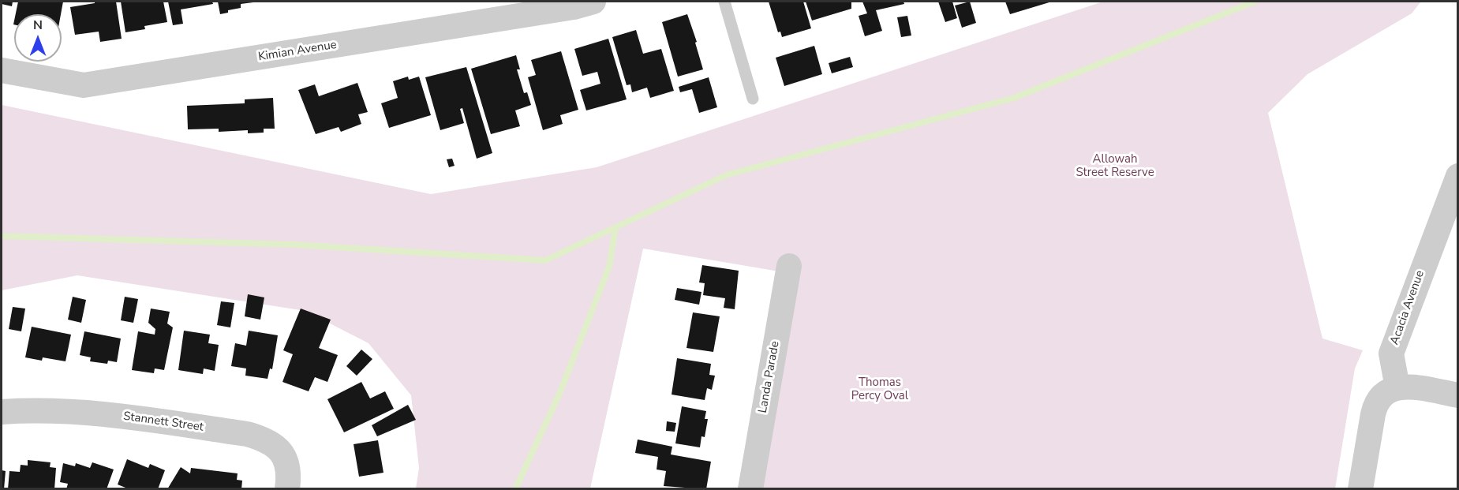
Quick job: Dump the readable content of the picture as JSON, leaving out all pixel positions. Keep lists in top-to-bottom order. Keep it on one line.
{"streets":{"street":["Kimian Avenue","Acacia Avenue","Landa Parade","Stannett Street"]},"parks":["Allowah Street Reserve","Thomas Percy Oval"],"north":"top"}
